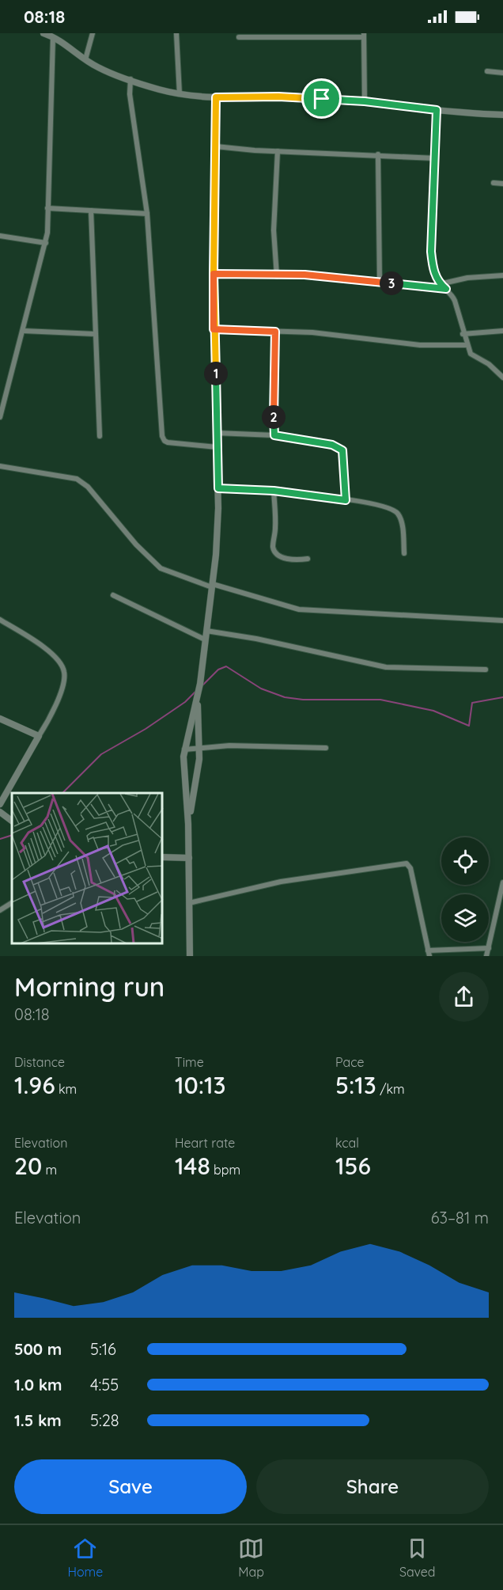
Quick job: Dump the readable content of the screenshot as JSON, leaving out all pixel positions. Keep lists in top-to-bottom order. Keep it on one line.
{"page":{"status":"08:18","pins":["3","1","2"],"heading":["Morning run","08:18"],"stats":[["Distance","1.96 km"],["Time","10:13"],["Pace","5:13 /km"],["Elevation","20 m"],["Heart rate","148 bpm"],["kcal","156"]],"chart":["Elevation","63–81 m"],"list":[{"name":"500 m","note":"5:16"},{"name":"1.0 km","note":"4:55"},{"name":"1.5 km","note":"5:28"}],"buttons":["Save","Share"],"tabs":["Home","Map","Saved"]}}
